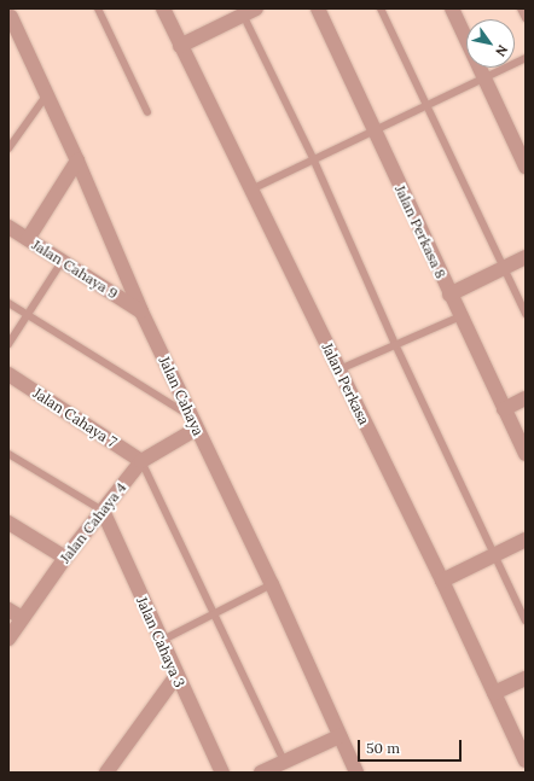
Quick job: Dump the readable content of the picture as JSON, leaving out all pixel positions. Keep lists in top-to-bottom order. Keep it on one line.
{"streets":{"street":["Jalan Perkasa 8","Jalan Cahaya 9","Jalan Perkasa","Jalan Cahaya","Jalan Cahaya 7","Jalan Cahaya 4","Jalan Cahaya 3"]},"crossings":[["Jalan Cahaya 9","Jalan Cahaya"],["Jalan Cahaya","Jalan Cahaya 4"],["Jalan Cahaya 7","Jalan Cahaya 4"],["Jalan Cahaya 4","Jalan Cahaya 3"]],"scale_bar":"50 m","north":"bottom right"}
